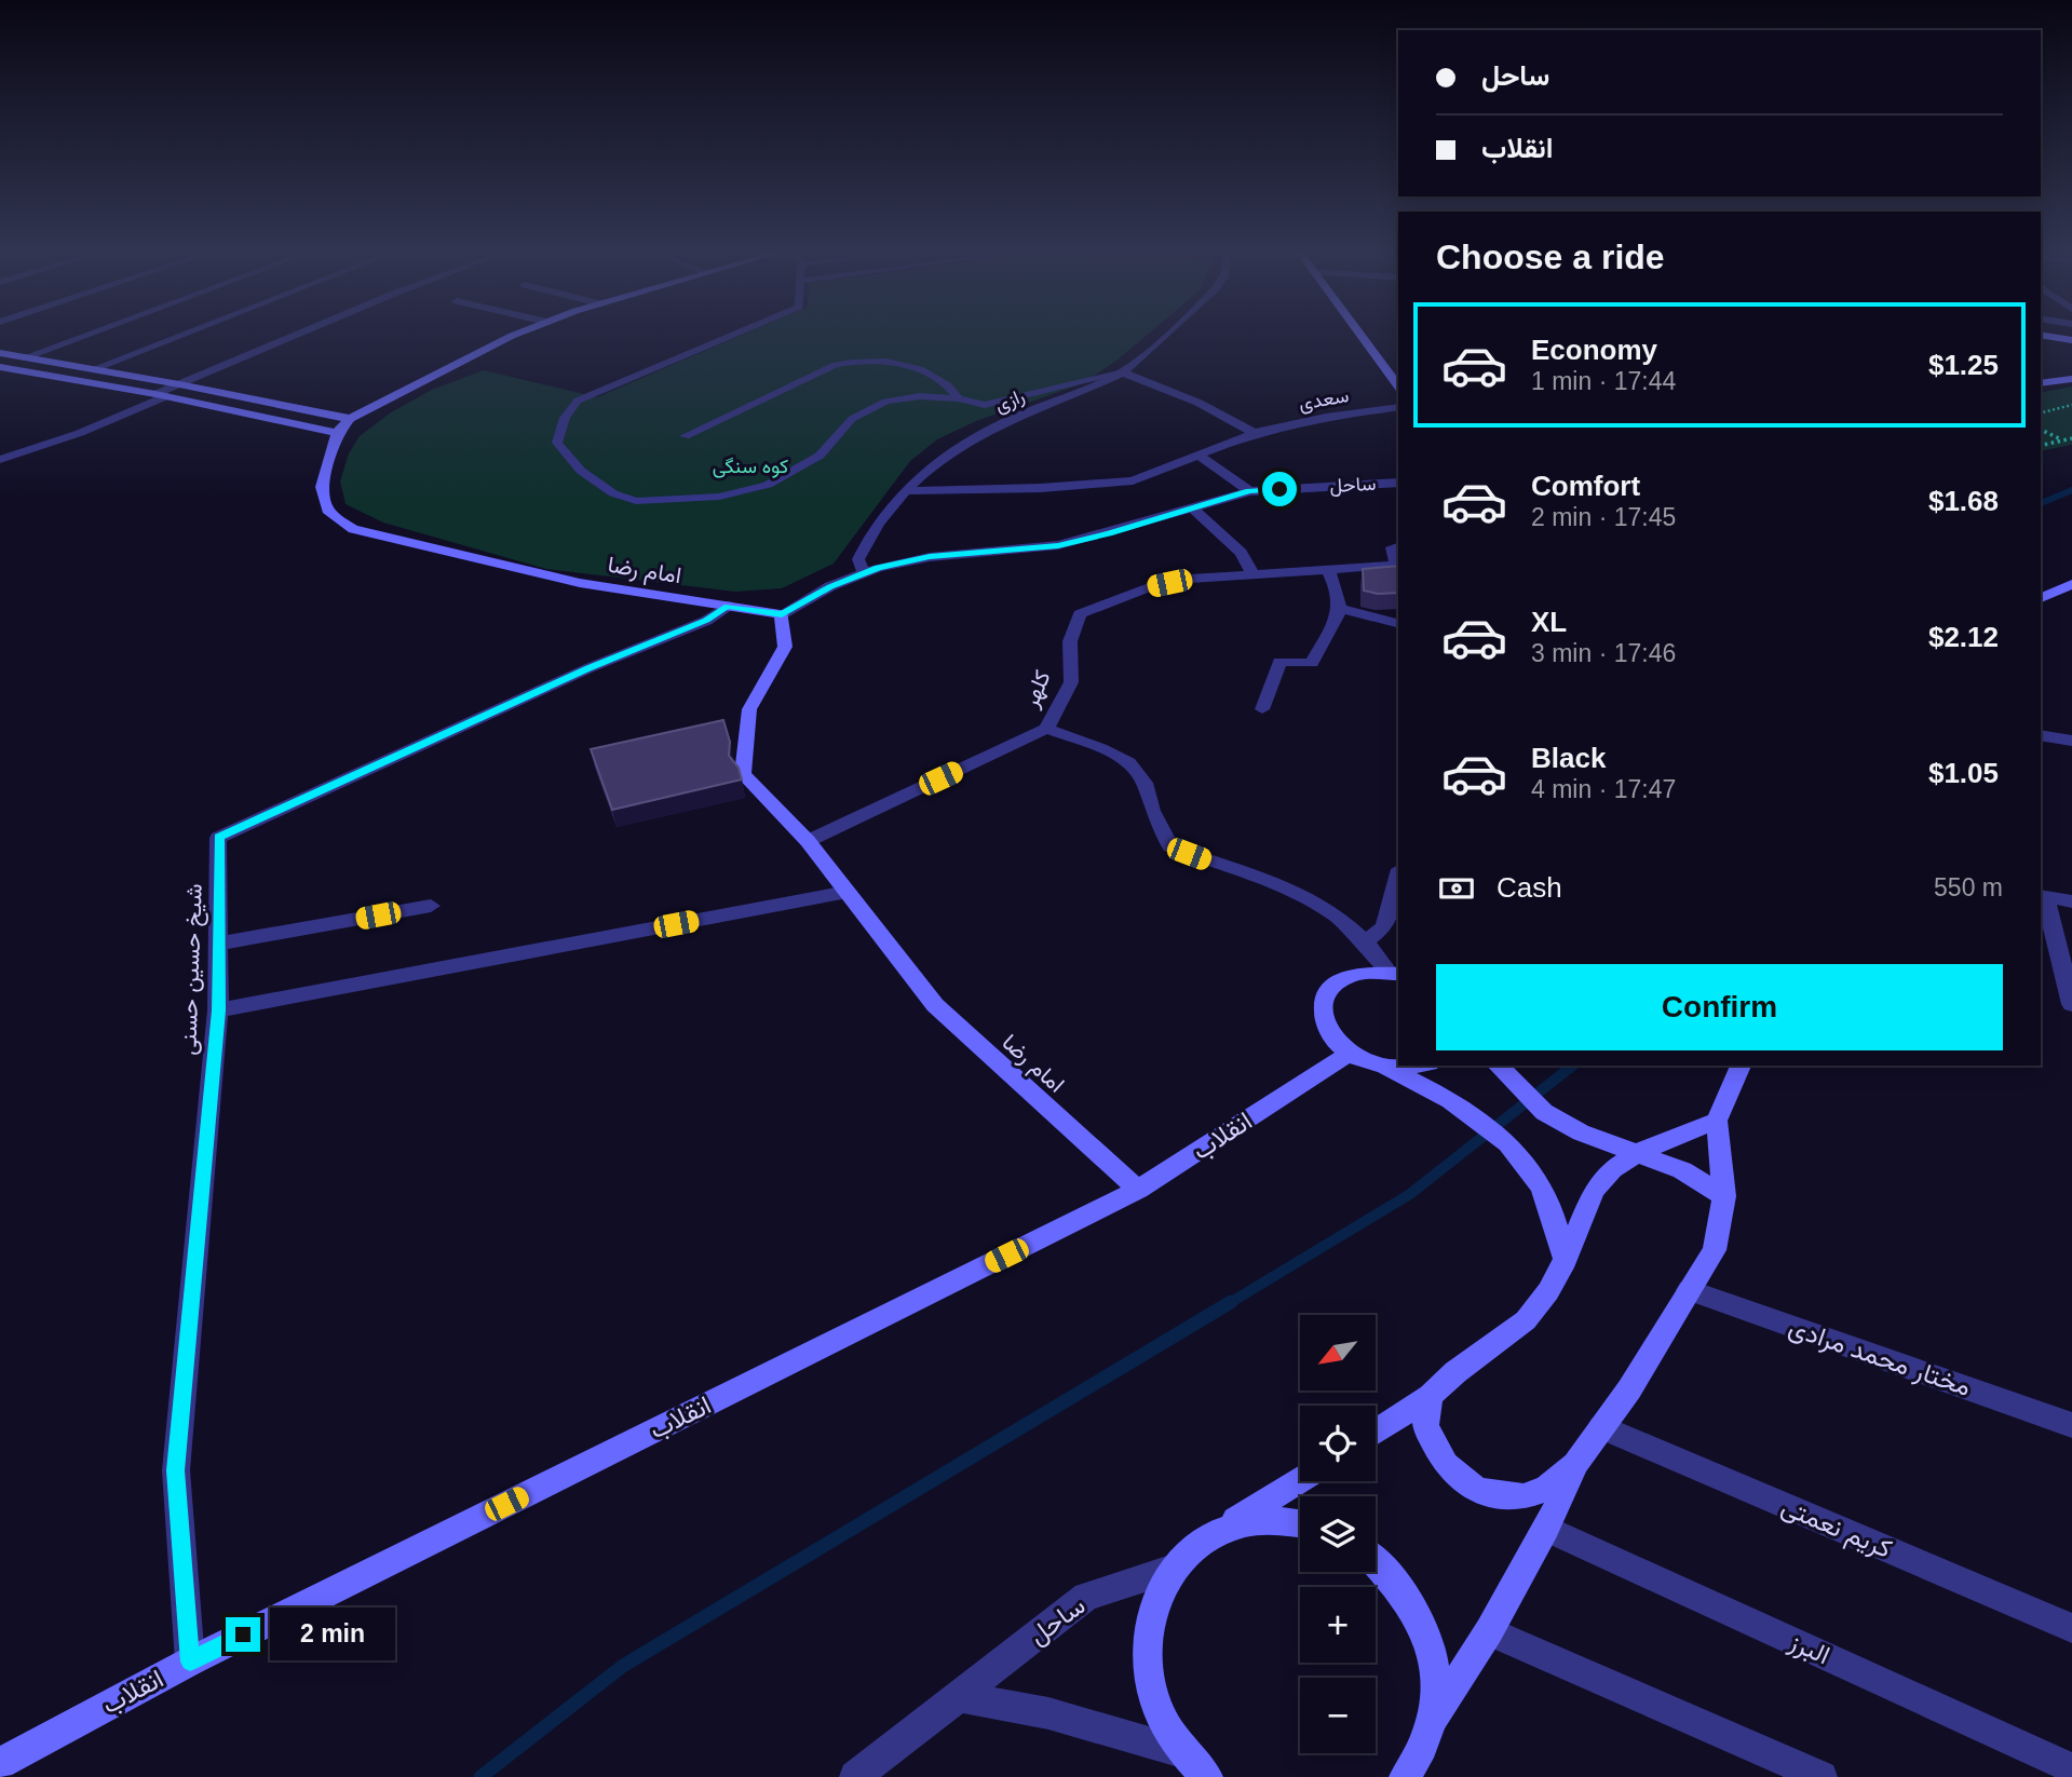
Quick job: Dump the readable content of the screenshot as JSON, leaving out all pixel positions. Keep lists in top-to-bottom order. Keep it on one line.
{"streets":{"street":["سعدی","رازی","ساحل","امام رضا","کلهر","شیخ حسین حسنی","انقلاب","مختار محمد مرادی","کریم نعمتی","البرز"]},"crossings":[["سعدی","رازی"],["رازی","ساحل"],["ساحل","امام رضا"],["امام رضا","شیخ حسین حسنی"],["امام رضا","انقلاب"],["شیخ حسین حسنی","انقلاب"]],"parks":["کوه سنگی"],"north":"bottom left","page":{"banner":["ساحل","انقلاب"],"heading":"Choose a ride","list":[{"name":"Economy","note":"1 min · 17:44","value":"$1.25"},{"name":"Comfort","note":"2 min · 17:45","value":"$1.68"},{"name":"XL","note":"3 min · 17:46","value":"$2.12"},{"name":"Black","note":"4 min · 17:47","value":"$1.05"}],"pay":["Cash","550 m"],"buttons":"Confirm","map_buttons":["+","−"],"bubble":"2 min"}}
